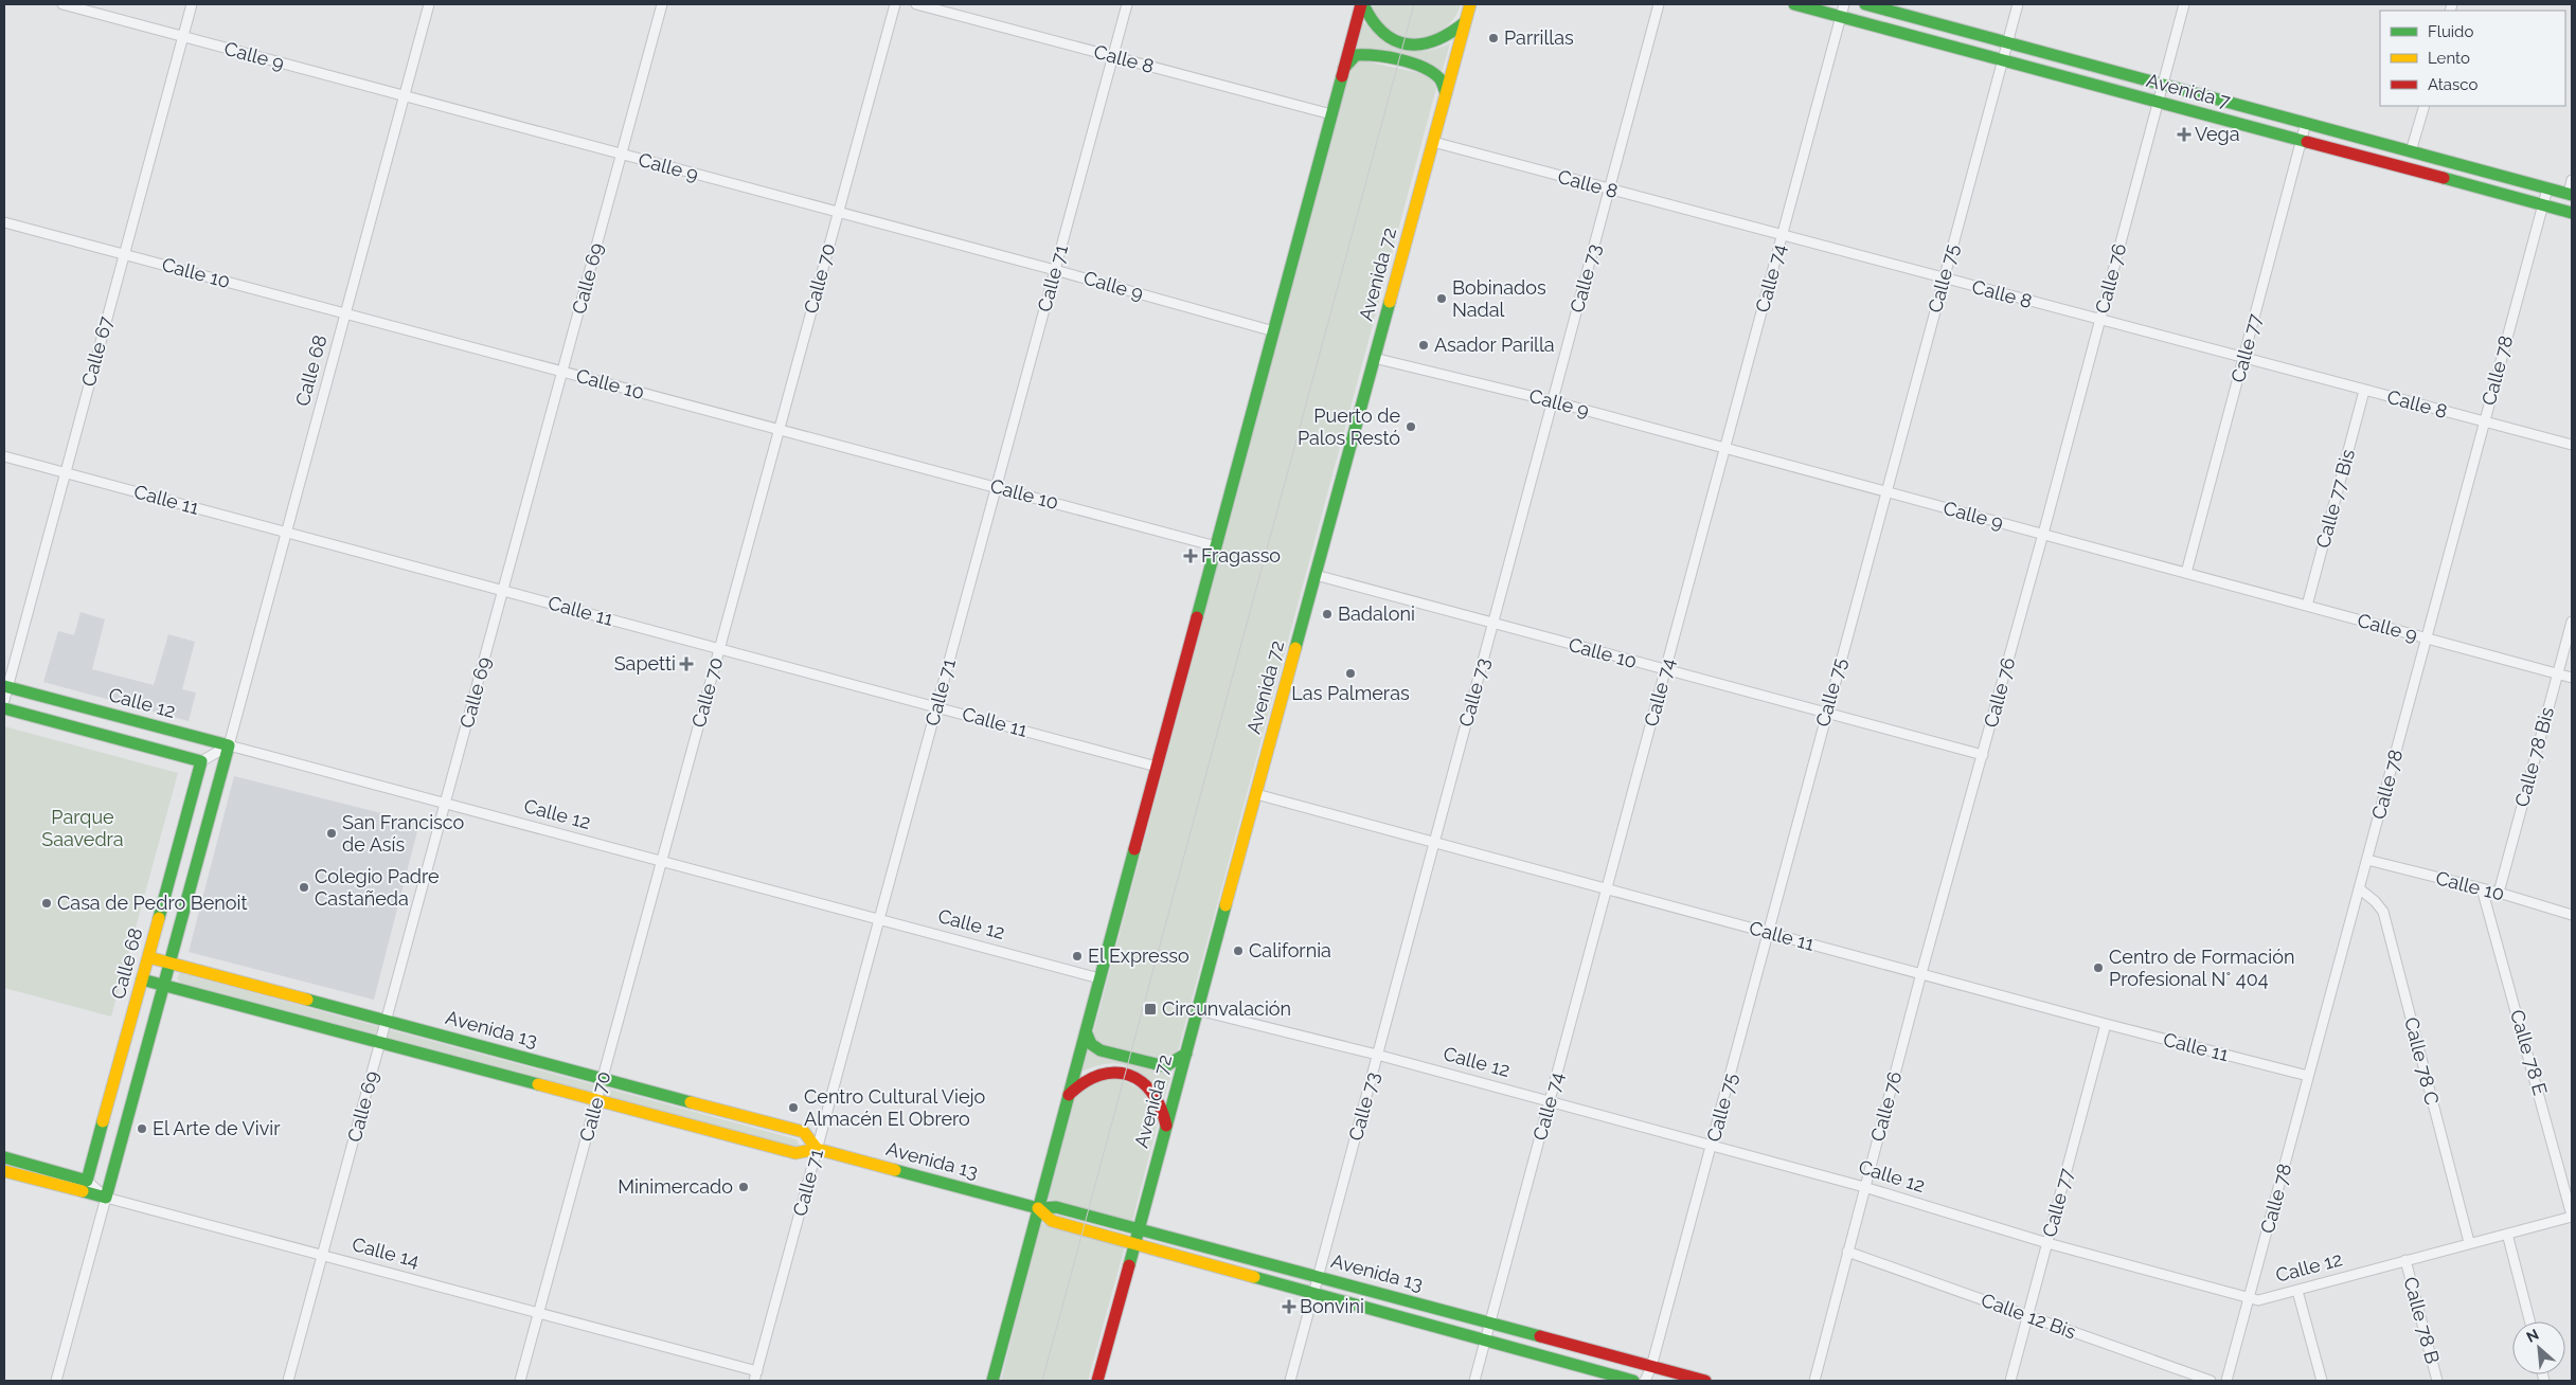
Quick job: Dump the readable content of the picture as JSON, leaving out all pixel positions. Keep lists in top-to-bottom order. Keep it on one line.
{"streets":{"main road":["Avenida 7","Avenida 72","Calle 68","Calle 12","Avenida 13","Calle 14"],"street":["Calle 9","Calle 8","Calle 10","Calle 69","Calle 70","Calle 71","Calle 73","Calle 74","Calle 75","Calle 76","Calle 77","Calle 67","Calle 78","Calle 77 Bis","Calle 11","Calle 78 Bis","Calle 78 E","Calle 78 C","Calle 12 Bis","Calle 78 B"]},"crossings":[["Calle 9","Avenida 72"],["Calle 9","Calle 69"],["Calle 9","Calle 70"],["Calle 9","Calle 71"],["Calle 9","Calle 73"],["Calle 9","Calle 74"],["Calle 9","Calle 75"],["Calle 9","Calle 76"],["Calle 9","Calle 77"],["Calle 9","Calle 67"],["Calle 9","Calle 68"],["Calle 9","Calle 78"],["Calle 9","Calle 77 Bis"],["Calle 9","Calle 78 Bis"],["Calle 8","Avenida 72"],["Calle 8","Calle 71"],["Calle 8","Calle 73"],["Calle 8","Calle 74"],["Calle 8","Calle 75"],["Calle 8","Calle 76"],["Calle 8","Calle 77"],["Calle 8","Calle 78"],["Calle 8","Calle 77 Bis"],["Avenida 7","Calle 74"],["Avenida 7","Calle 75"],["Avenida 7","Calle 76"],["Avenida 7","Calle 77"],["Avenida 7","Calle 78"],["Calle 10","Avenida 72"],["Calle 10","Calle 69"],["Calle 10","Calle 70"],["Calle 10","Calle 71"],["Calle 10","Calle 73"],["Calle 10","Calle 74"],["Calle 10","Calle 75"],["Calle 10","Calle 76"],["Calle 10","Calle 67"],["Calle 10","Calle 68"],["Calle 10","Calle 78"],["Calle 10","Calle 78 Bis"],["Calle 10","Calle 78 E"],["Avenida 72","Calle 11"],["Avenida 72","Calle 12"],["Avenida 72","Avenida 13"],["Calle 69","Calle 11"],["Calle 69","Calle 12"],["Calle 69","Avenida 13"],["Calle 69","Calle 14"],["Calle 70","Calle 11"],["Calle 70","Calle 12"],["Calle 70","Avenida 13"],["Calle 70","Calle 14"],["Calle 71","Calle 11"],["Calle 71","Calle 12"],["Calle 71","Avenida 13"],["Calle 71","Calle 14"],["Calle 73","Calle 11"],["Calle 73","Calle 12"],["Calle 73","Avenida 13"],["Calle 74","Calle 11"],["Calle 74","Calle 12"],["Calle 74","Avenida 13"],["Calle 75","Calle 11"],["Calle 75","Calle 12"],["Calle 75","Avenida 13"],["Calle 76","Calle 11"],["Calle 76","Calle 12"],["Calle 76","Calle 12 Bis"],["Calle 77","Calle 11"],["Calle 77","Calle 12"],["Calle 77","Calle 12 Bis"],["Calle 67","Calle 11"],["Calle 67","Calle 12"],["Calle 68","Calle 11"],["Calle 68","Calle 12"],["Calle 68","Avenida 13"],["Calle 68","Calle 14"],["Calle 78","Calle 11"],["Calle 78","Calle 12"],["Calle 78","Calle 78 C"],["Calle 12","Calle 78 E"],["Calle 12","Calle 78 C"],["Calle 12","Calle 78 B"]],"parks":["Parque Saavedra"],"places":{"other":["Parrillas","Bobinados Nadal","Asador Parilla","Puerto de Palos Restó","Badaloni","Las Palmeras","San Francisco de Asís","Colegio Padre Castañeda","Casa de Pedro Benoit","California","El Expresso","Centro de Formación Profesional N° 404","Centro Cultural Viejo Almacén El Obrero","El Arte de Vivir","Minimercado"],"health":["Vega","Fragasso","Sapetti","Bonvini"],"transit":["Circunvalación"]},"legend":["Fluido","Lento","Atasco"],"north":"top left"}
